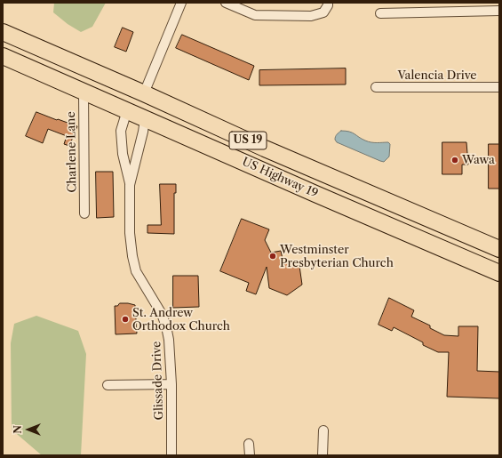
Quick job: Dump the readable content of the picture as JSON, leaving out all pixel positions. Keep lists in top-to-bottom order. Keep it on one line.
{"streets":{"highway":["US 19","US Highway 19"],"street":["Valencia Drive","Charlene Lane","Glissade Drive"]},"crossings":[["Charlene Lane","US Highway 19"],["US Highway 19","Glissade Drive"]],"places":["Wawa","Westminster Presbyterian Church","St. Andrew Orthodox Church"],"north":"left"}
